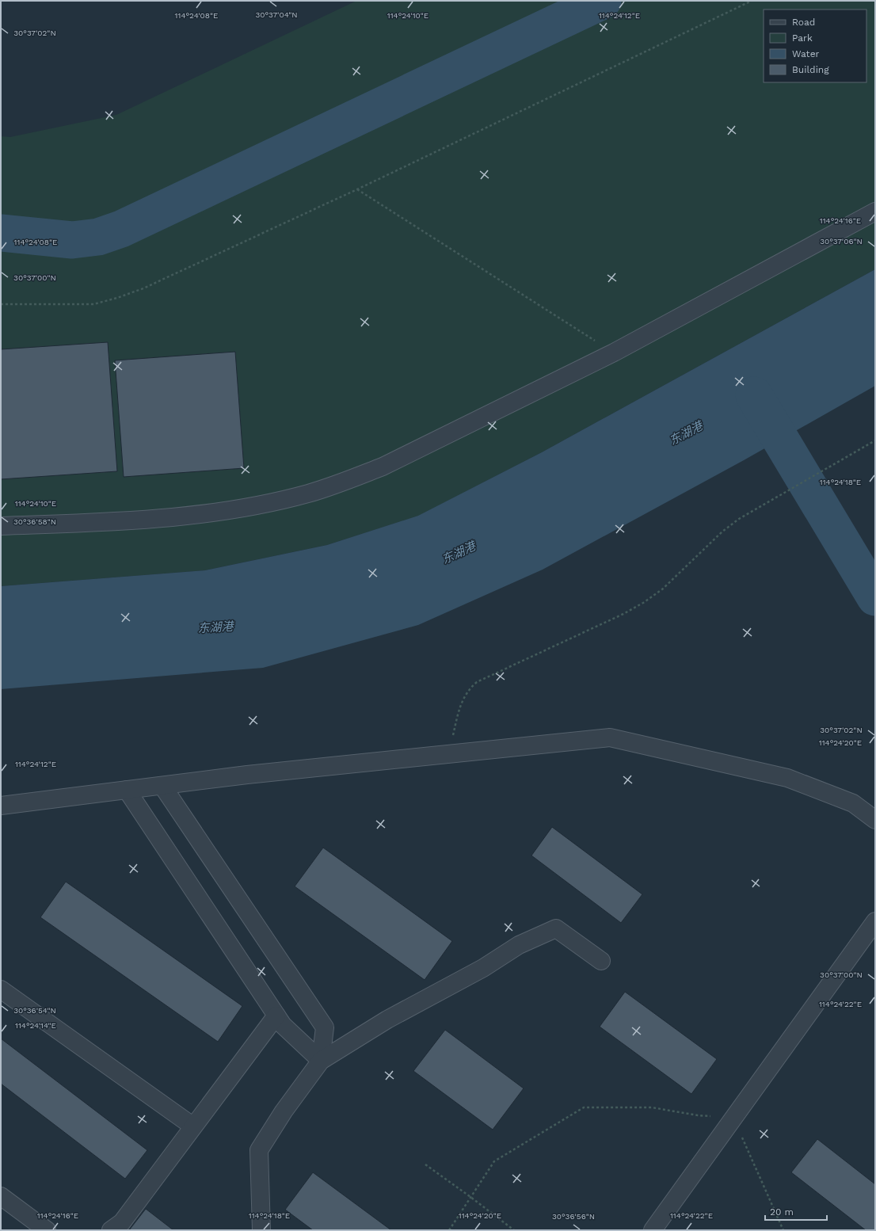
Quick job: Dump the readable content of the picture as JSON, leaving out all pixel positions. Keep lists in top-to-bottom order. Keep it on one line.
{"water":["东湖港"],"legend":["Road","Park","Water","Building"],"scale_bar":"20 m","coordinates":["30°37'04\"N","114°24'10\"E","114°24'12\"E","114°24'08\"E","30°37'02\"N","114°24'16\"E","30°37'06\"N","30°37'00\"N","114°24'18\"E","30°36'58\"N","114°24'20\"E","114°24'22\"E","30°36'54\"N","114°24'14\"E","30°36'56\"N"]}
